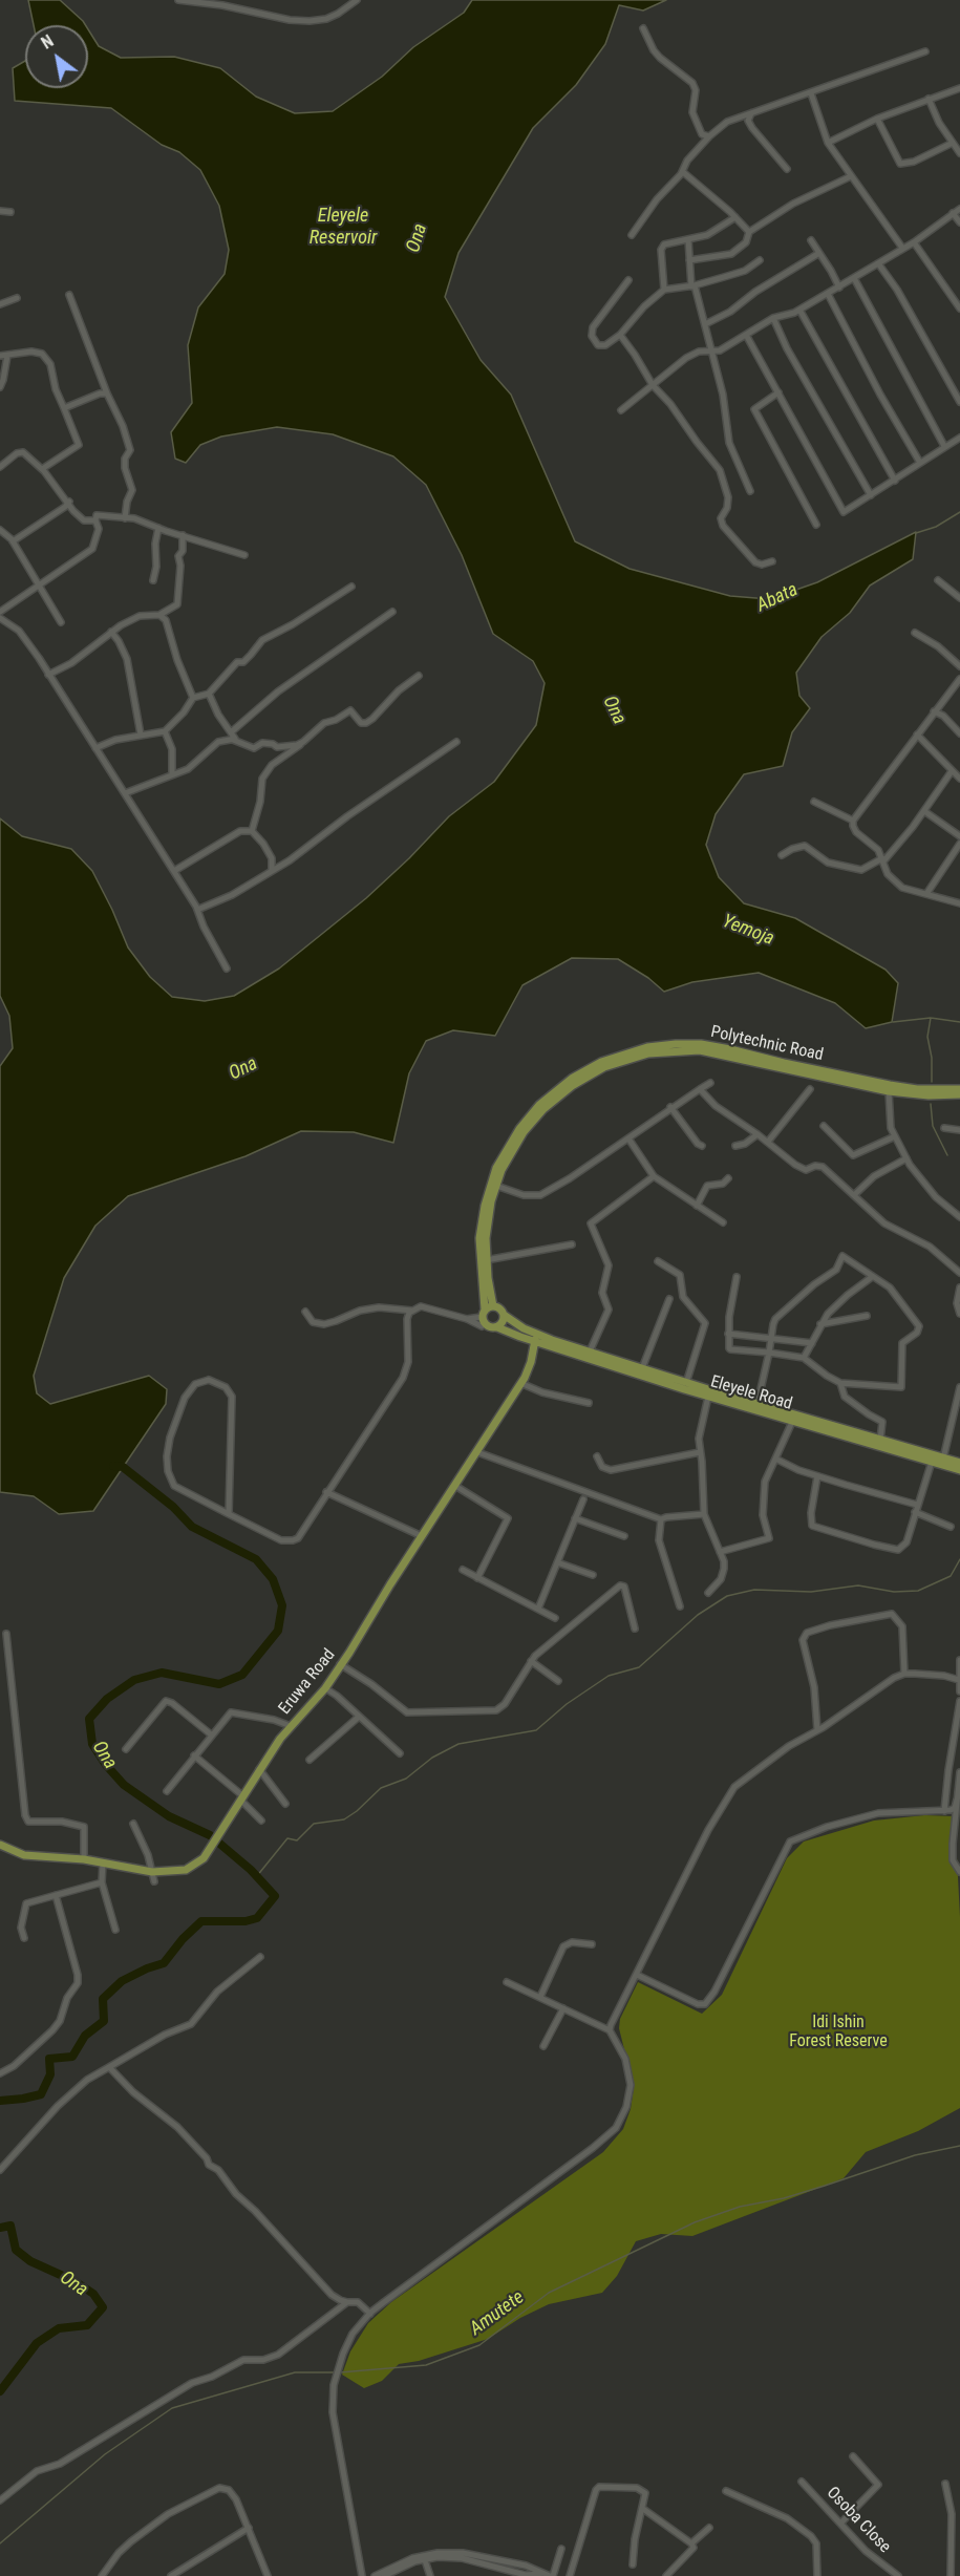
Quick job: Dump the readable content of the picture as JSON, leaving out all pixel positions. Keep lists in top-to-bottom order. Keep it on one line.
{"streets":{"main road":["Polytechnic Road","Eleyele Road","Eruwa Road"],"street":["Osoba Close"]},"crossings":[["Eleyele Road","Eruwa Road"]],"water":["Eleyele Reservoir","Ona","Abata","Yemoja","Amutete"],"parks":["Idi Ishin Forest Reserve"],"north":"top left"}
